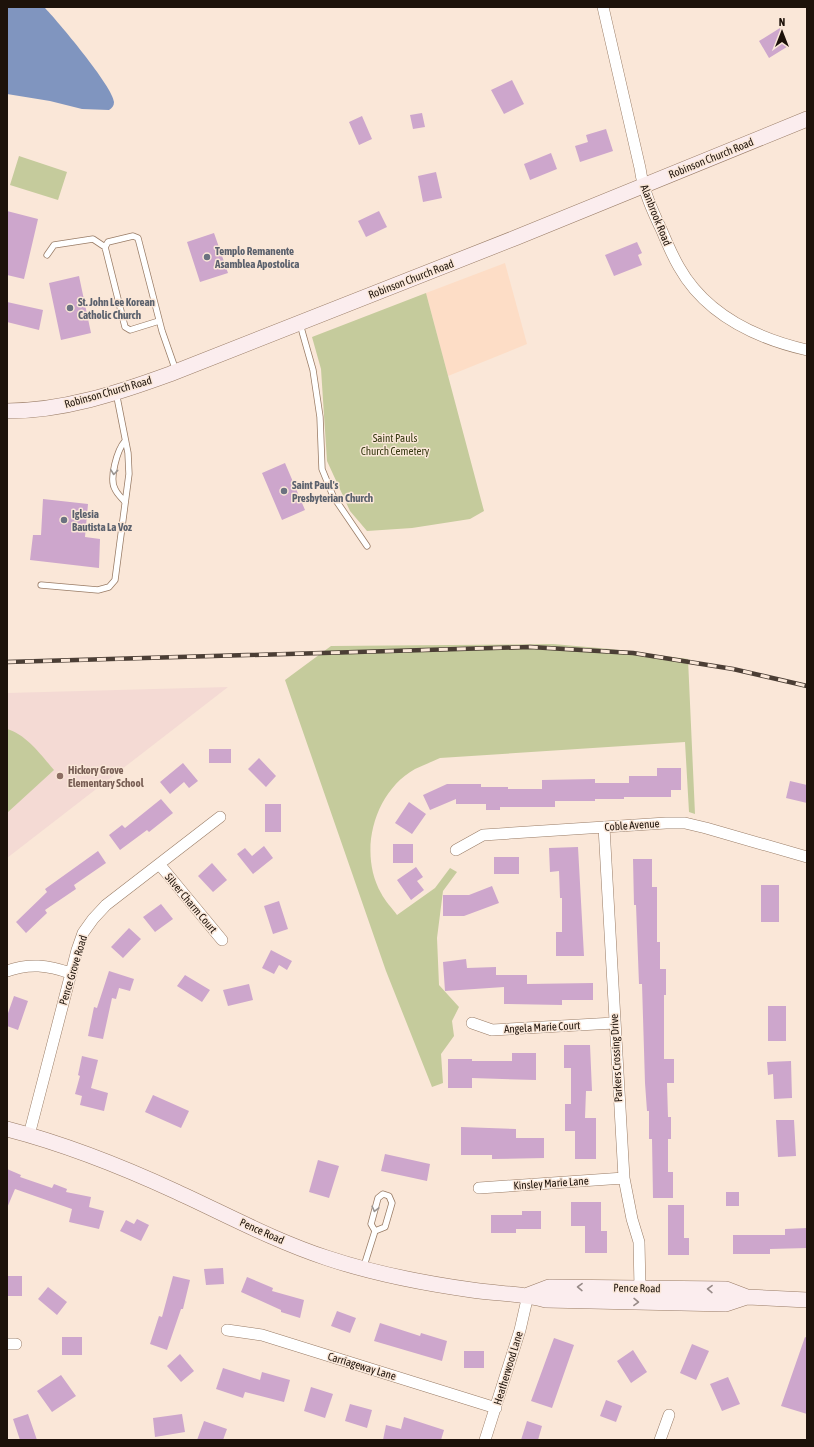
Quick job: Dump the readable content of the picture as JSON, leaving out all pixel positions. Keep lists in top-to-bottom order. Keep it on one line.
{"streets":{"street":["Robinson Church Road","Alanbrook Road","Coble Avenue","Silver Charm Court","Pence Grove Road","Angela Marie Court","Parkers Crossing Drive","Kinsley Marie Lane","Pence Road","Carriageway Lane","Heatherwood Lane"]},"crossings":[["Robinson Church Road","Alanbrook Road"],["Coble Avenue","Parkers Crossing Drive"],["Silver Charm Court","Pence Grove Road"],["Pence Grove Road","Pence Road"],["Angela Marie Court","Parkers Crossing Drive"],["Parkers Crossing Drive","Kinsley Marie Lane"],["Parkers Crossing Drive","Pence Road"],["Pence Road","Heatherwood Lane"],["Carriageway Lane","Heatherwood Lane"]],"parks":["Saint Pauls Church Cemetery"],"places":["Templo Remanente Asamblea Apostolica","St. John Lee Korean Catholic Church","Saint Paul's Presbyterian Church","Iglesia Bautista La Voz","Hickory Grove Elementary School"],"north":"top"}
